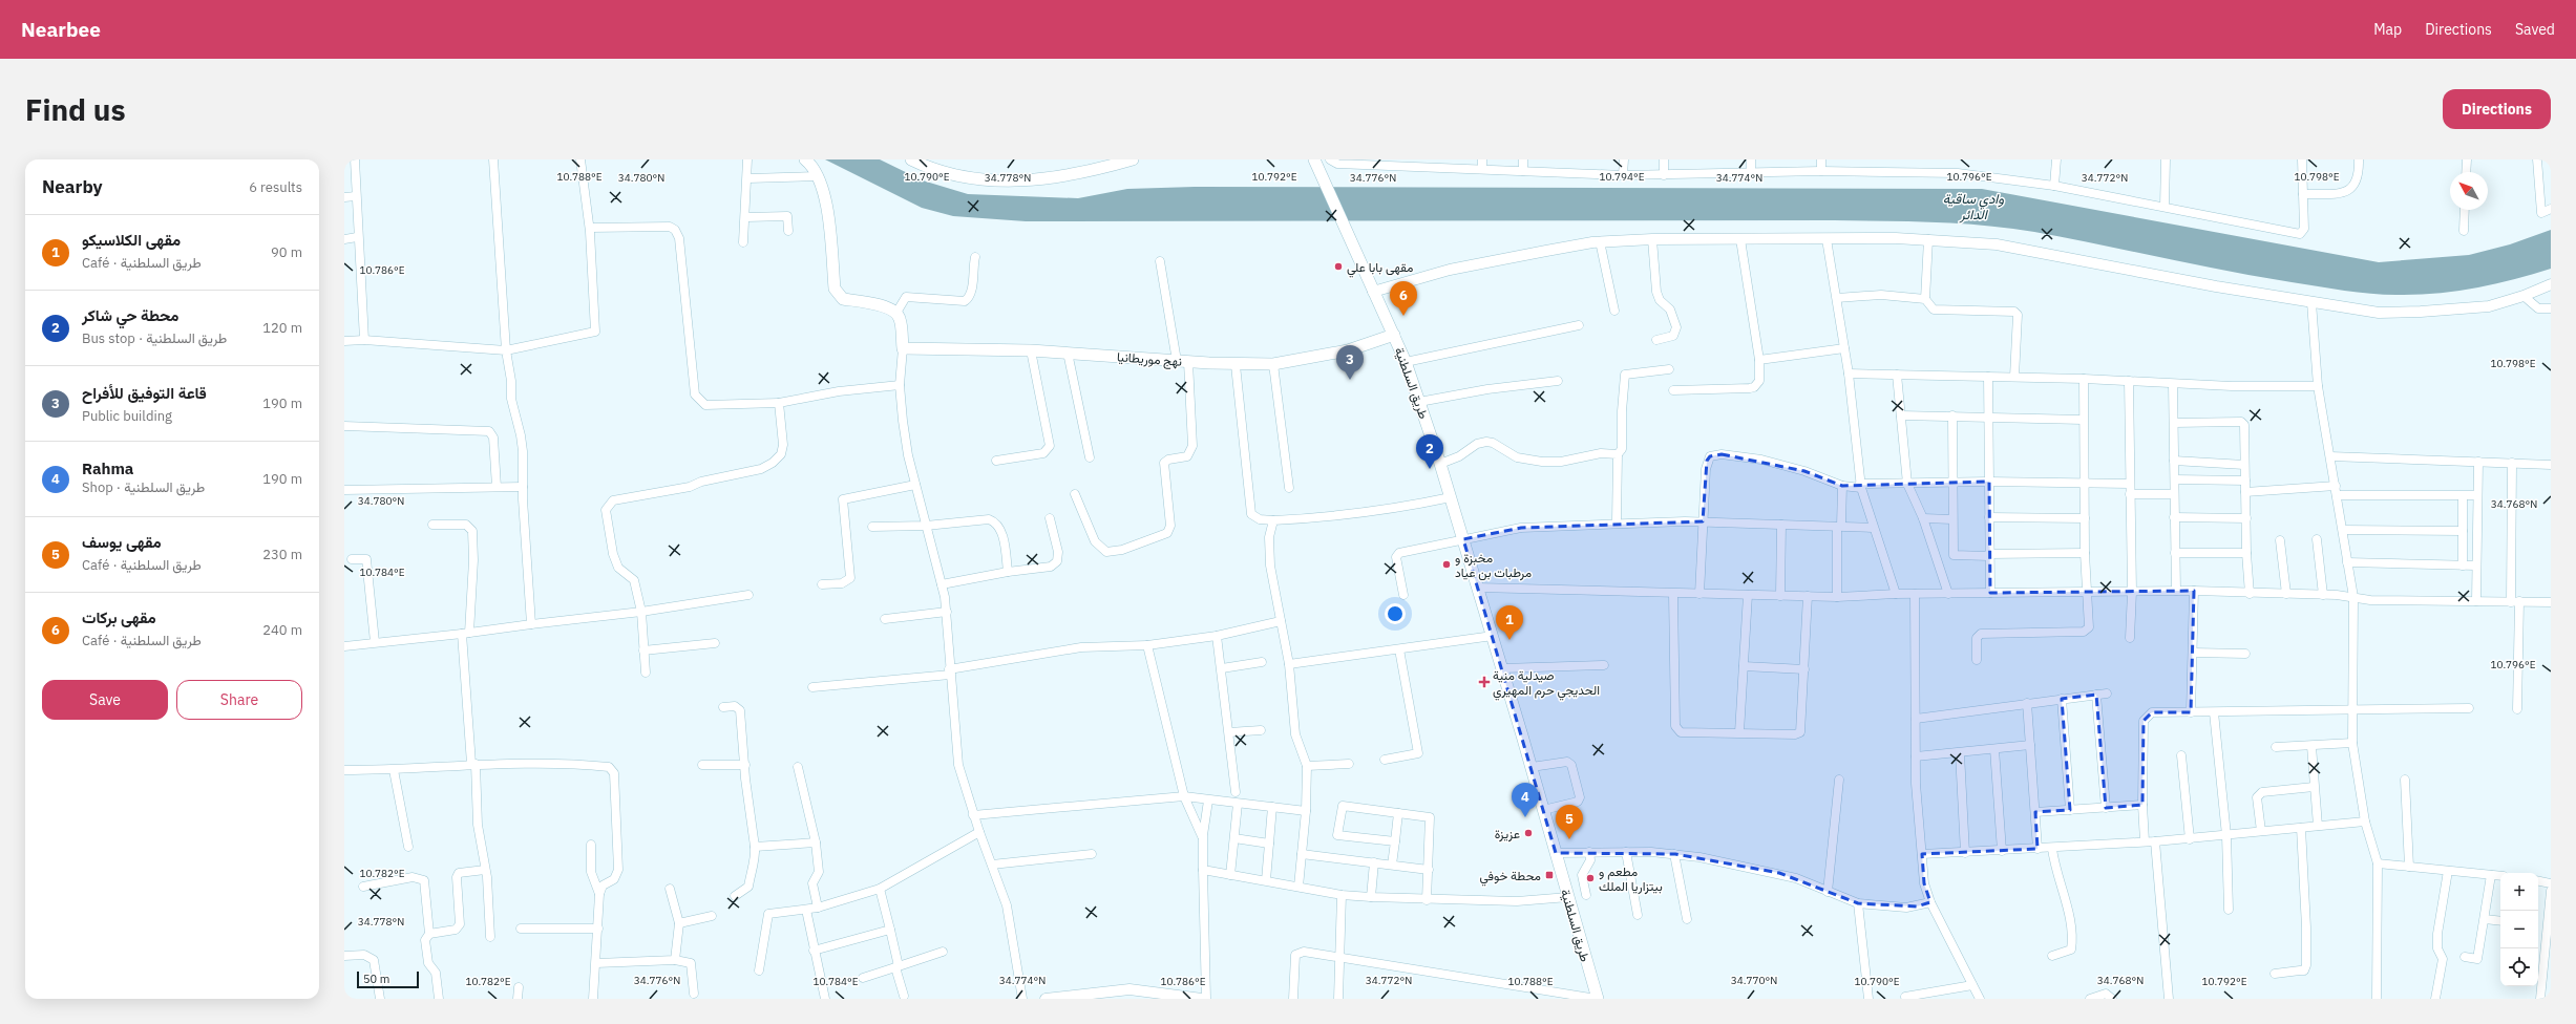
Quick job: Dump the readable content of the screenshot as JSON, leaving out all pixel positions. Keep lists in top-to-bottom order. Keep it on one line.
{"streets":{"main road":["نهج موريطانيا","طريق السلطنية"]},"crossings":[["نهج موريطانيا","طريق السلطنية"]],"water":["وادي ساقية الدائر"],"places":{"other":["مقهى بابا علي","مخبزة و مرطبات بن عياد","عزيزة","مطعم و بيتزاريا الملك"],"health":["صيدلية منية الحديجي حرم المهيري"],"transit":["محطة خوفي"]},"scale_bar":"50 m","north":"top left","page":{"header":"Nearbee","nav":["Map","Directions","Saved"],"buttons":["Directions",["Save","Share"]],"title":"Find us","heading":["Nearby","6 results"],"list":[{"mark":"1","name":"مقهى الكلاسيكو","note":"Café · طريق السلطنية","value":"90 m"},{"mark":"2","name":"محطة حي شاكر","note":"Bus stop · طريق السلطنية","value":"120 m"},{"mark":"3","name":"قاعة التوفيق للأفراح","note":"Public building","value":"190 m"},{"mark":"4","name":"Rahma","note":"Shop · طريق السلطنية","value":"190 m"},{"mark":"5","name":"مقهى يوسف","note":"Café · طريق السلطنية","value":"230 m"},{"mark":"6","name":"مقهى بركات","note":"Café · طريق السلطنية","value":"240 m"}],"pins":["6","3","2","1","4","5"],"map_buttons":["+","−"],"scale":"50 m"},"coordinates":["10.792°E","10.798°E","10.788°E","10.790°E","10.794°E","10.796°E","34.780°N","34.778°N","34.776°N","34.774°N","34.772°N","10.786°E","34.768°N","10.784°E","10.782°E","34.770°N"]}
